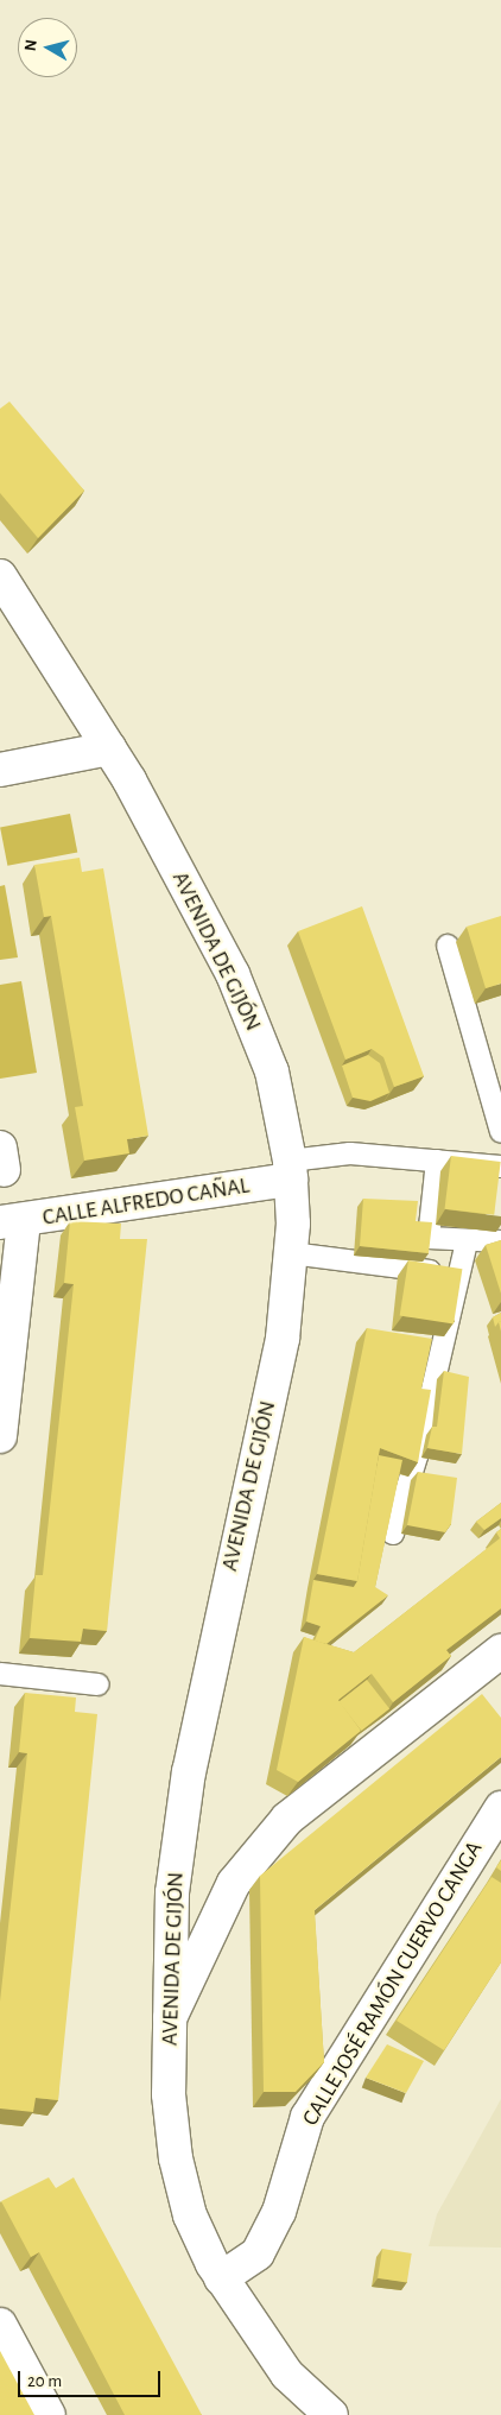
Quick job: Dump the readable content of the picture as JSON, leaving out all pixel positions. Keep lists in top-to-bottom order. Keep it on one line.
{"streets":{"street":["AVENIDA DE GIJÓN","CALLE ALFREDO CAÑAL","CALLE JOSÉ RAMÓN CUERVO CANGA"]},"crossings":[["AVENIDA DE GIJÓN","CALLE ALFREDO CAÑAL"],["AVENIDA DE GIJÓN","CALLE JOSÉ RAMÓN CUERVO CANGA"]],"scale_bar":"20 m","north":"left"}
